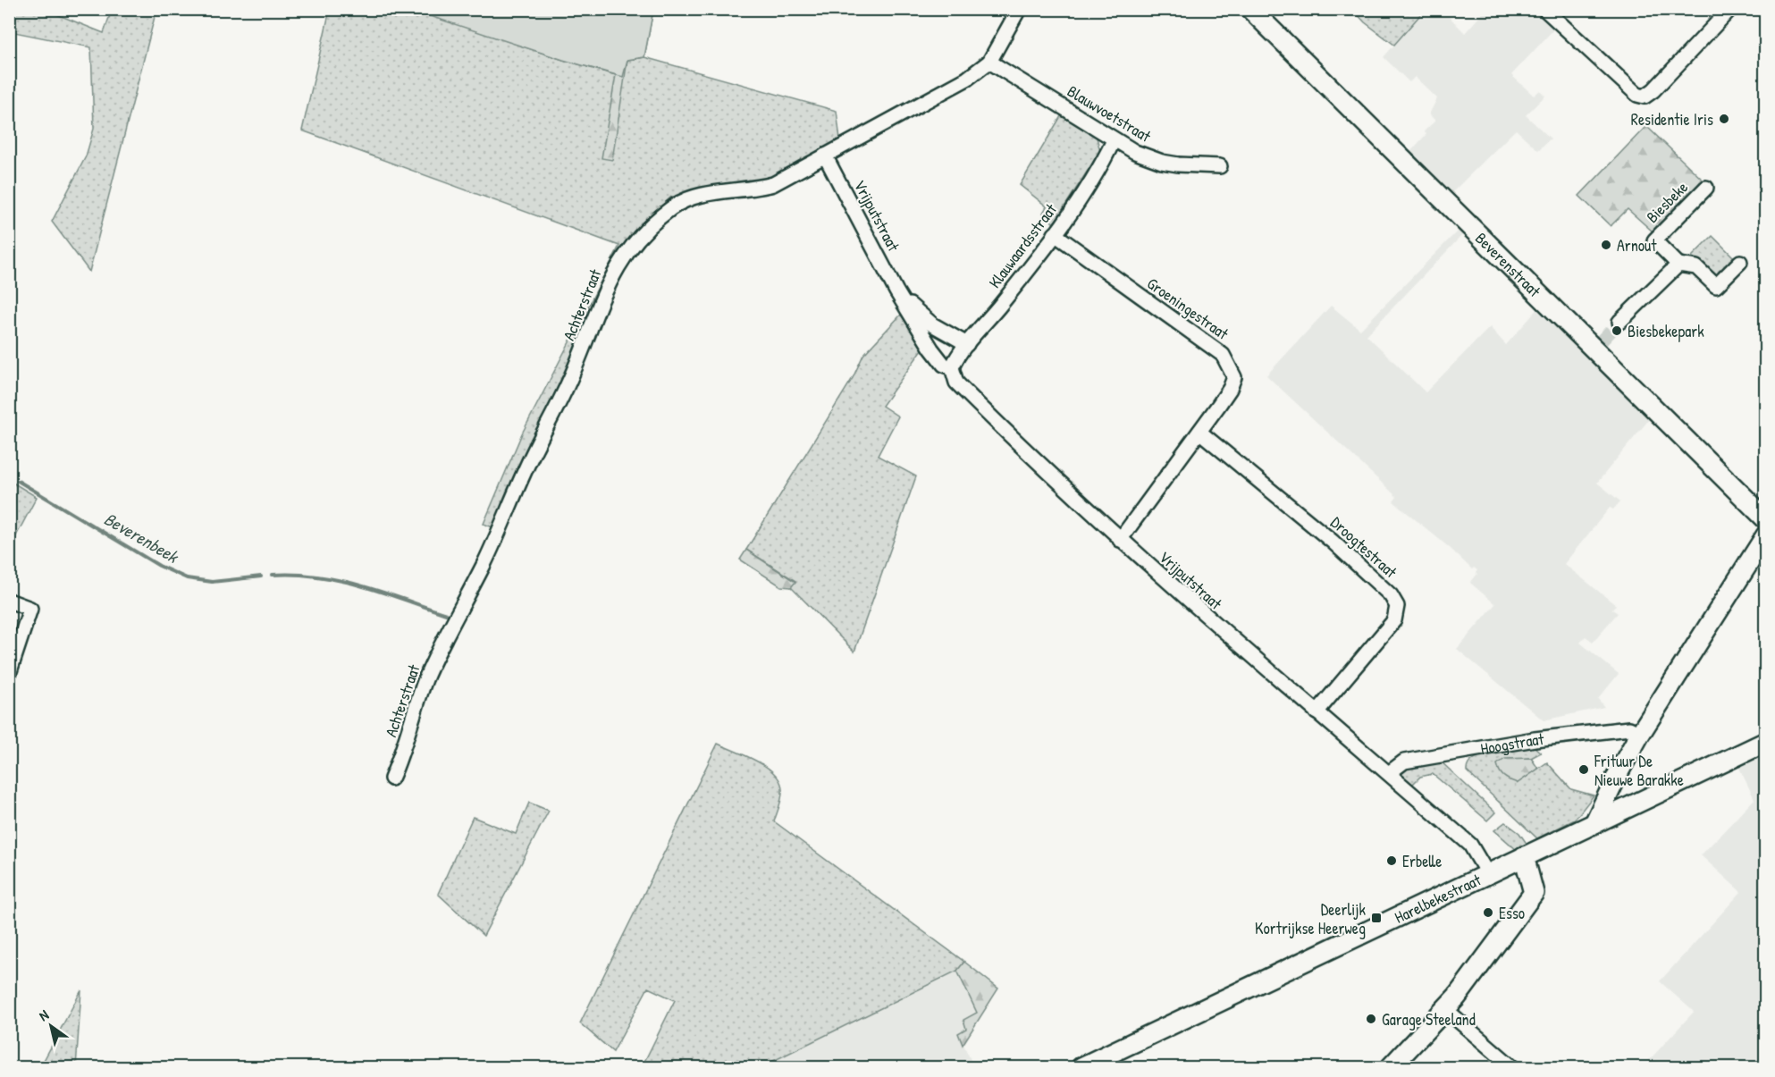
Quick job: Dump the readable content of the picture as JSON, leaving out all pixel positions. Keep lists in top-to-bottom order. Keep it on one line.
{"streets":{"street":["Blauwvoetstraat","Biesbeke","Vrijputstraat","Klauwaardsstraat","Beverenstraat","Achterstraat","Groeningestraat","Droogtestraat","Hoogstraat","Harelbekestraat"]},"crossings":[["Blauwvoetstraat","Klauwaardsstraat"],["Blauwvoetstraat","Achterstraat"],["Vrijputstraat","Klauwaardsstraat"],["Vrijputstraat","Achterstraat"],["Vrijputstraat","Groeningestraat"],["Vrijputstraat","Droogtestraat"],["Vrijputstraat","Hoogstraat"],["Vrijputstraat","Harelbekestraat"],["Klauwaardsstraat","Groeningestraat"],["Groeningestraat","Droogtestraat"]],"water":["Beverenbeek"],"places":{"other":["Residentie Iris","Arnout","Biesbekepark","Frituur De Nieuwe Barakke","Erbelle","Esso","Garage Steeland"],"transit":["Deerlijk Kortrijkse Heerweg"]},"north":"top left"}
